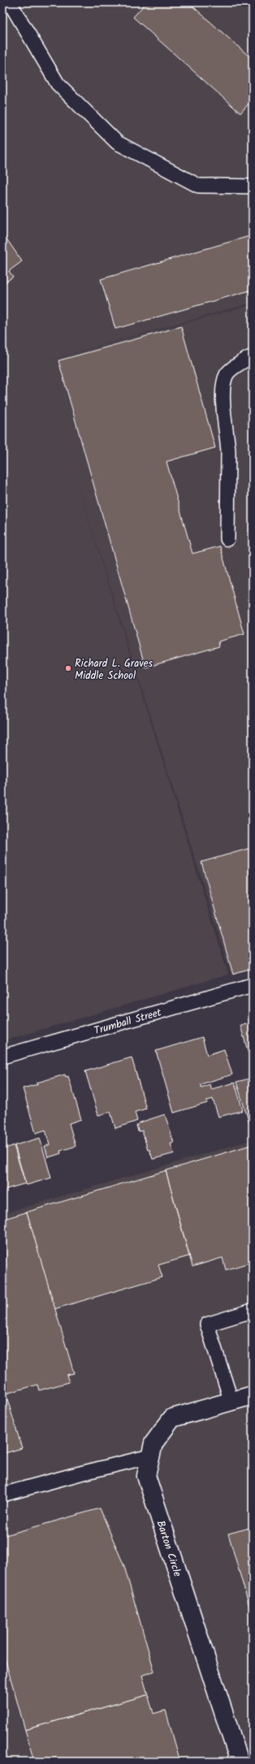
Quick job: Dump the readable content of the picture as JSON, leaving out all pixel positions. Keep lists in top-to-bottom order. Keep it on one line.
{"streets":{"street":["Barton Circle"],"lane":["Trumball Street"]},"places":["Richard L. Graves Middle School"]}
